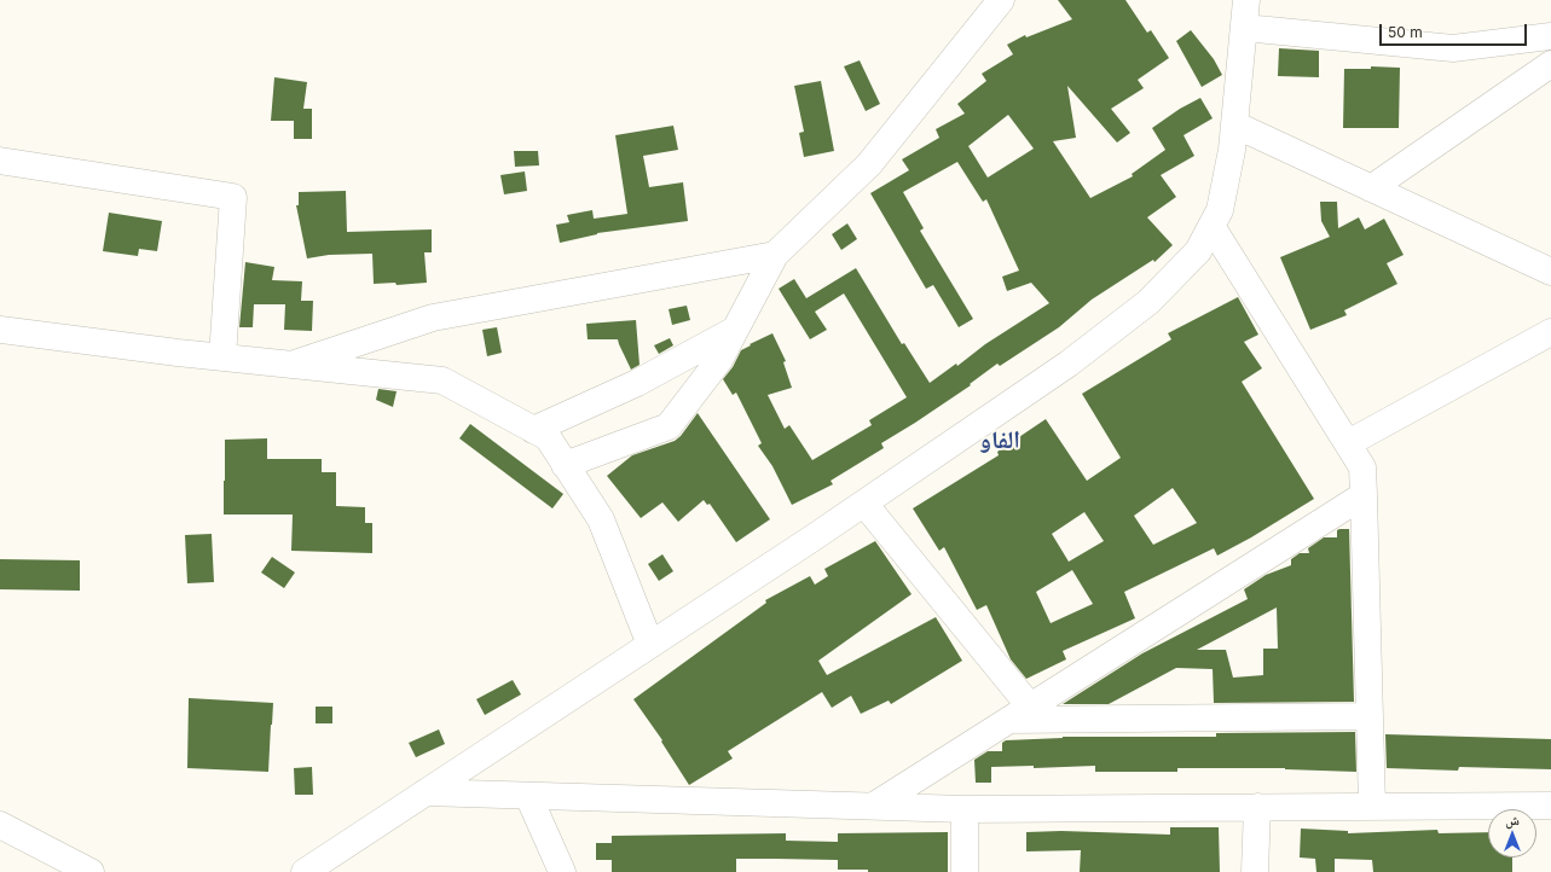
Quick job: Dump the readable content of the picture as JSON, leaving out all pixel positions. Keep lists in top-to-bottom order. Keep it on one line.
{"districts":["الفاو"],"scale_bar":"50 m","north":"top"}
